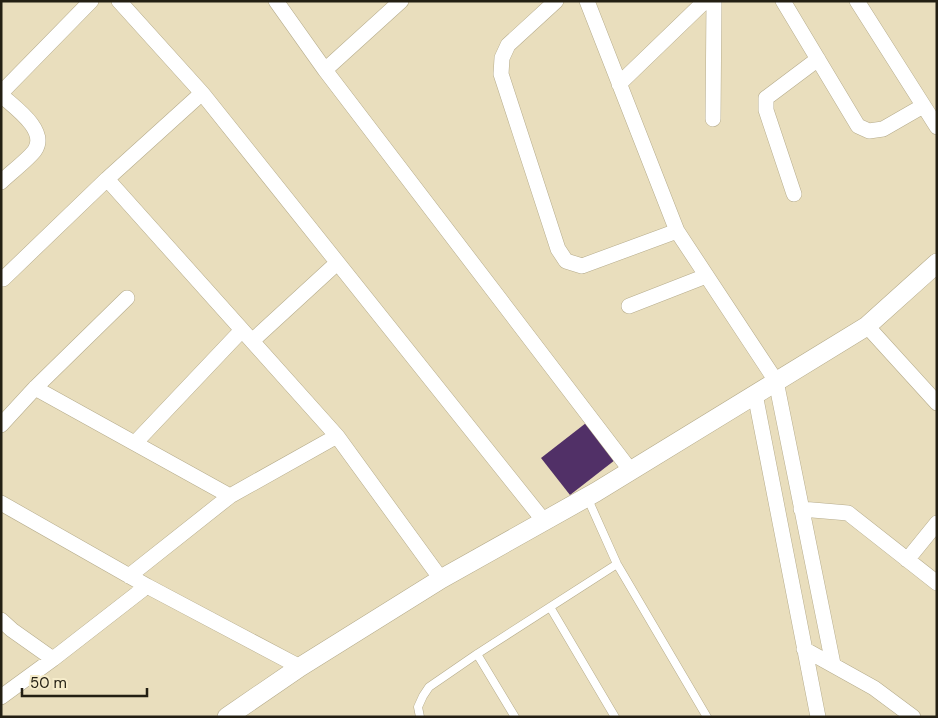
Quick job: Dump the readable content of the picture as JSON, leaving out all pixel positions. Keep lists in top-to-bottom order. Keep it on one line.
{"scale_bar":"50 m"}
